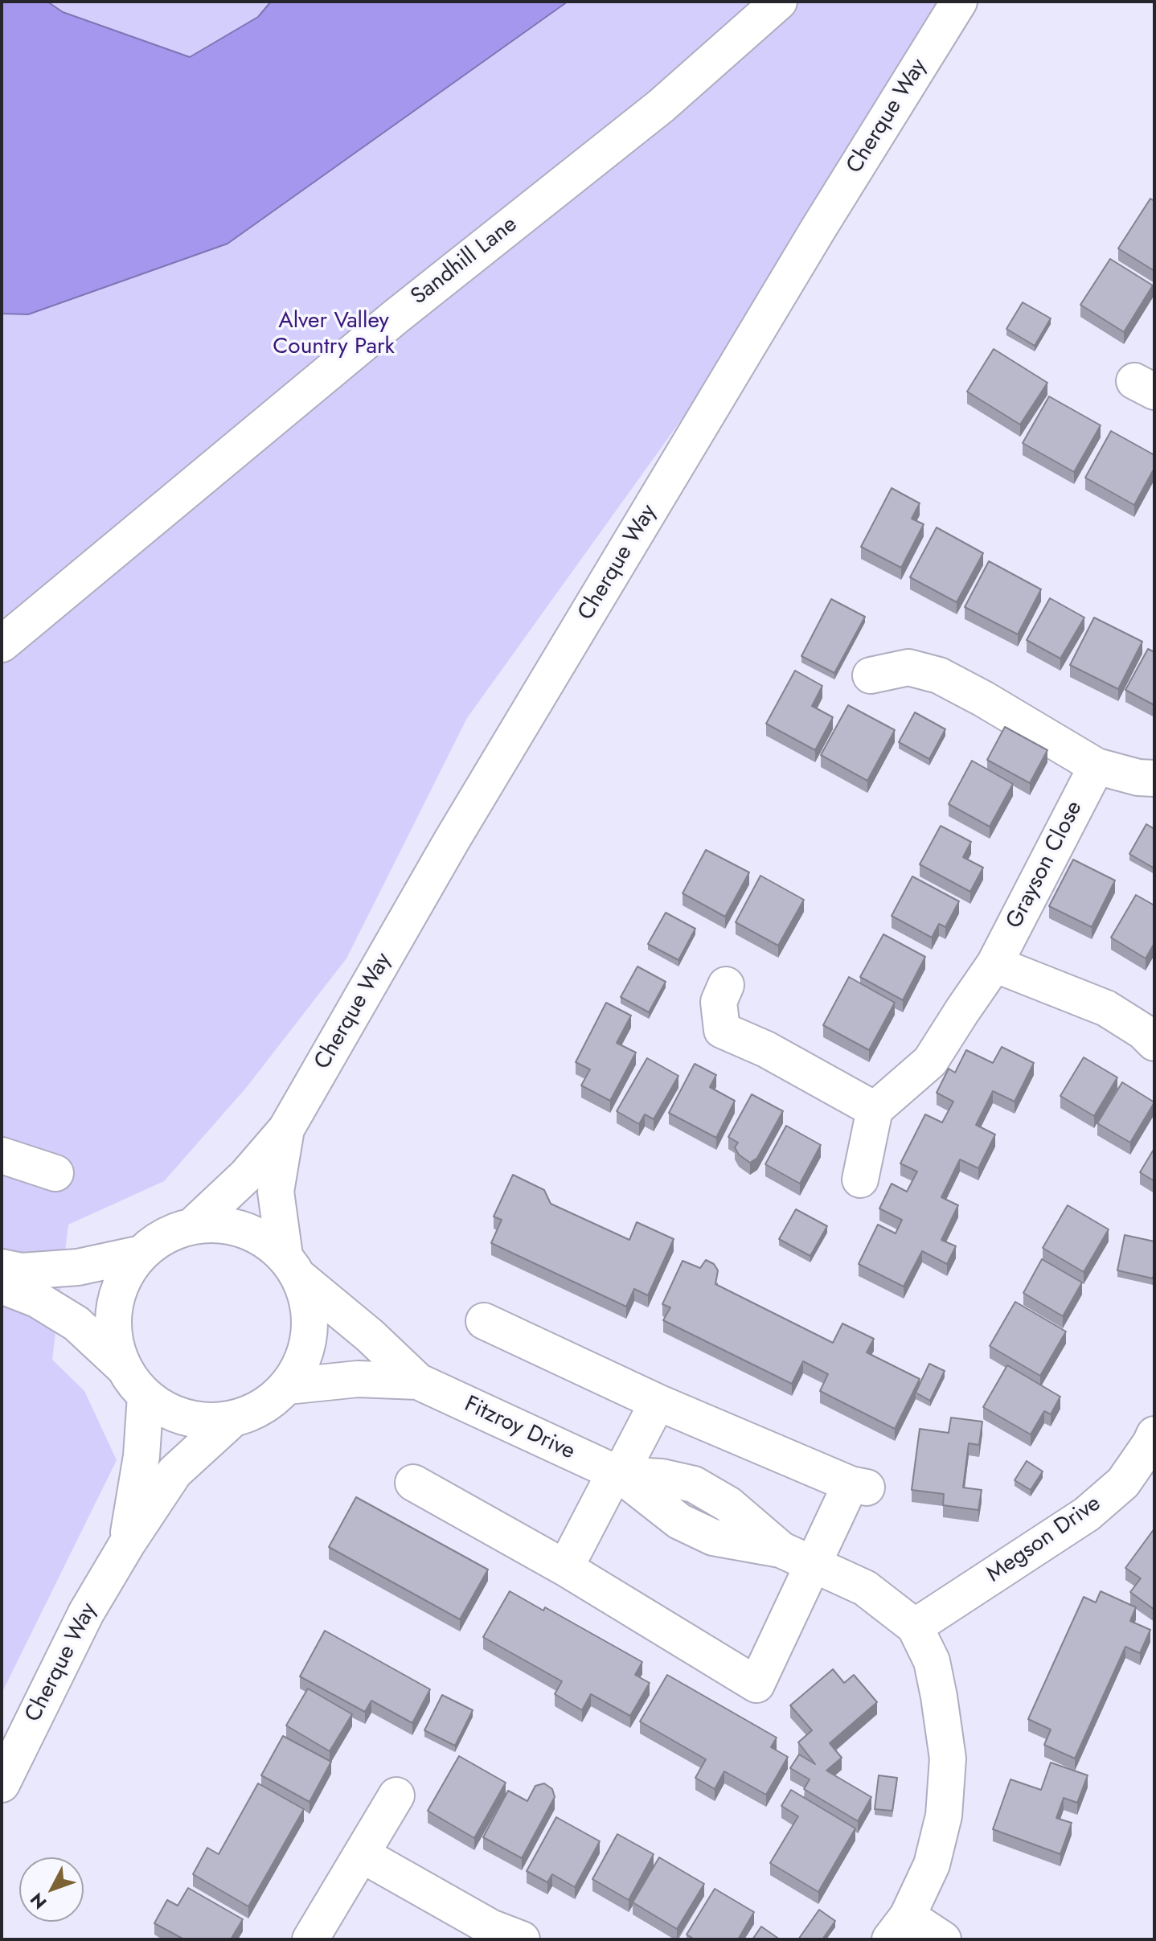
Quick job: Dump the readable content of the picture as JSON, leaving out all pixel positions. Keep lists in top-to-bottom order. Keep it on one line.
{"streets":{"street":["Cherque Way","Sandhill Lane","Grayson Close","Fitzroy Drive","Megson Drive"]},"crossings":[["Cherque Way","Fitzroy Drive"],["Fitzroy Drive","Megson Drive"]],"parks":["Alver Valley Country Park"],"north":"bottom left"}
